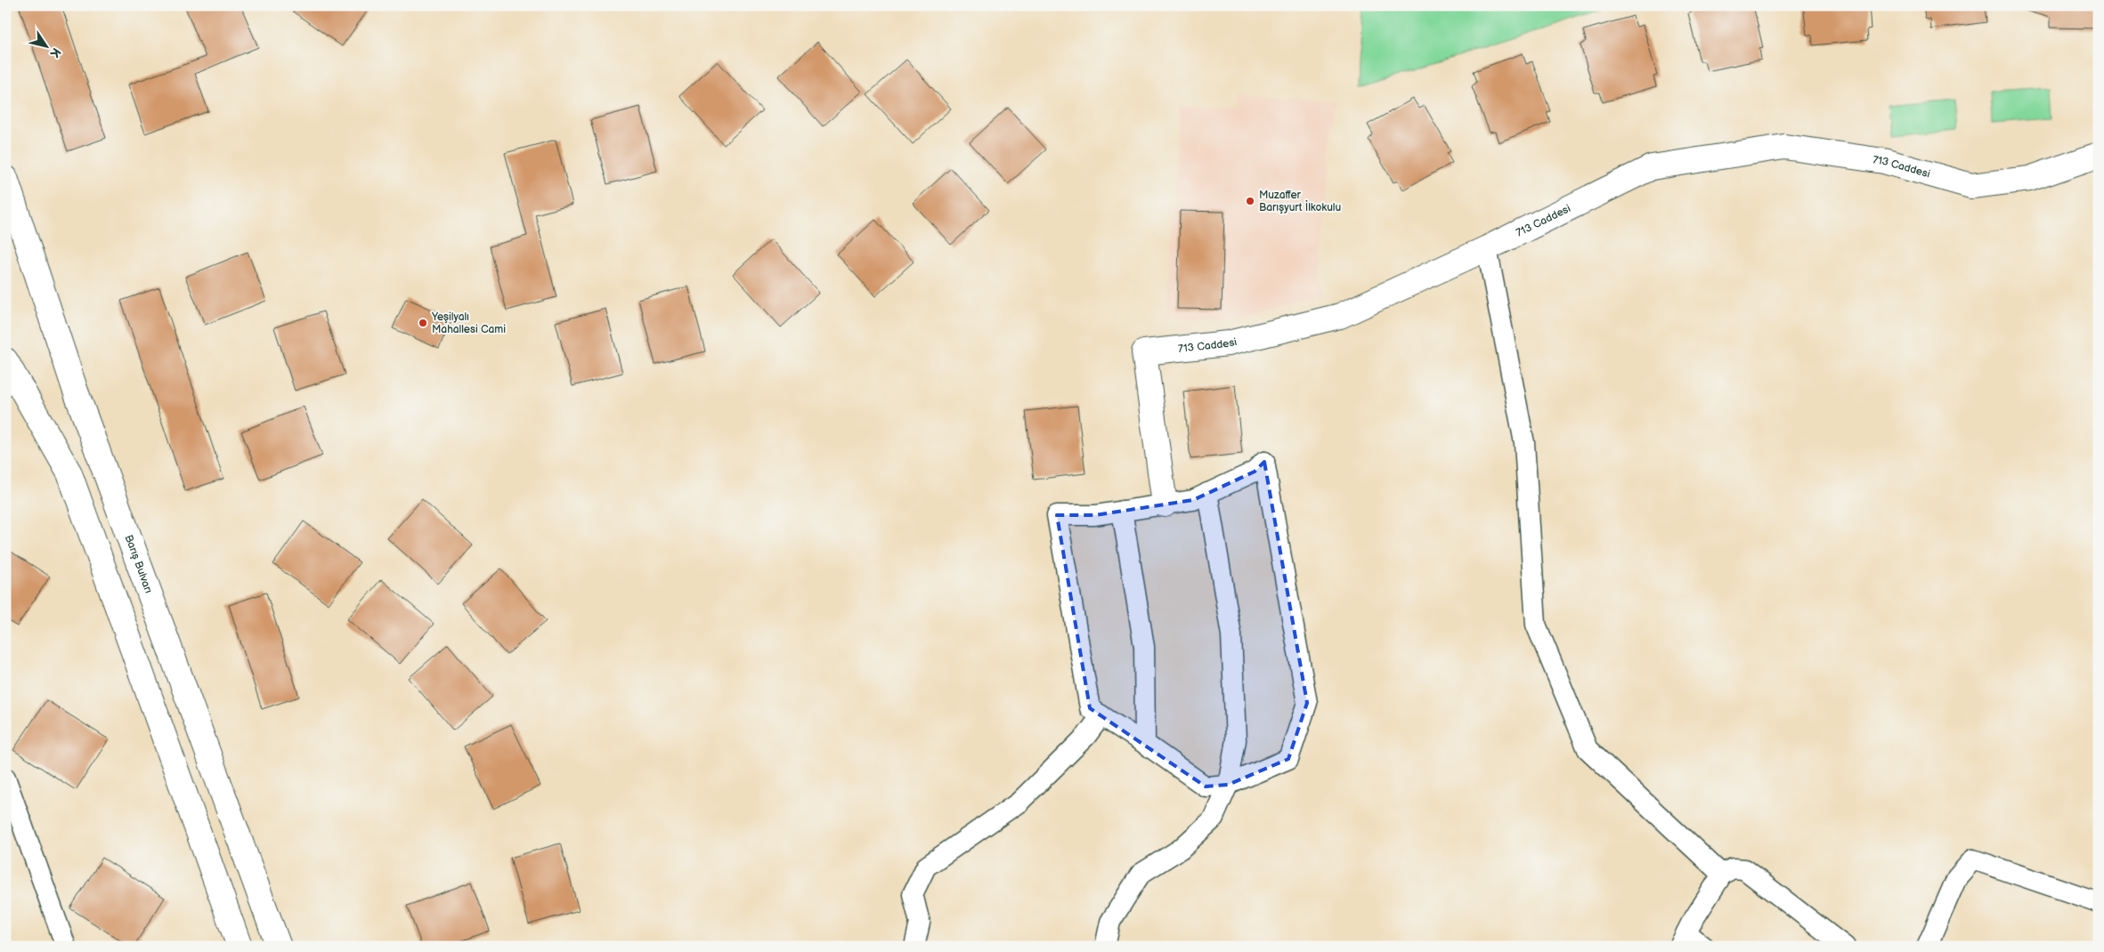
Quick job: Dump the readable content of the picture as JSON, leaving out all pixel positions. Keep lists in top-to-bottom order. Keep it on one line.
{"streets":{"main road":["713 Caddesi","Barış Bulvarı"]},"places":["Muzaffer Barışyurt İlkokulu","Yeşilyalı Mahallesi Cami"],"north":"bottom right"}
